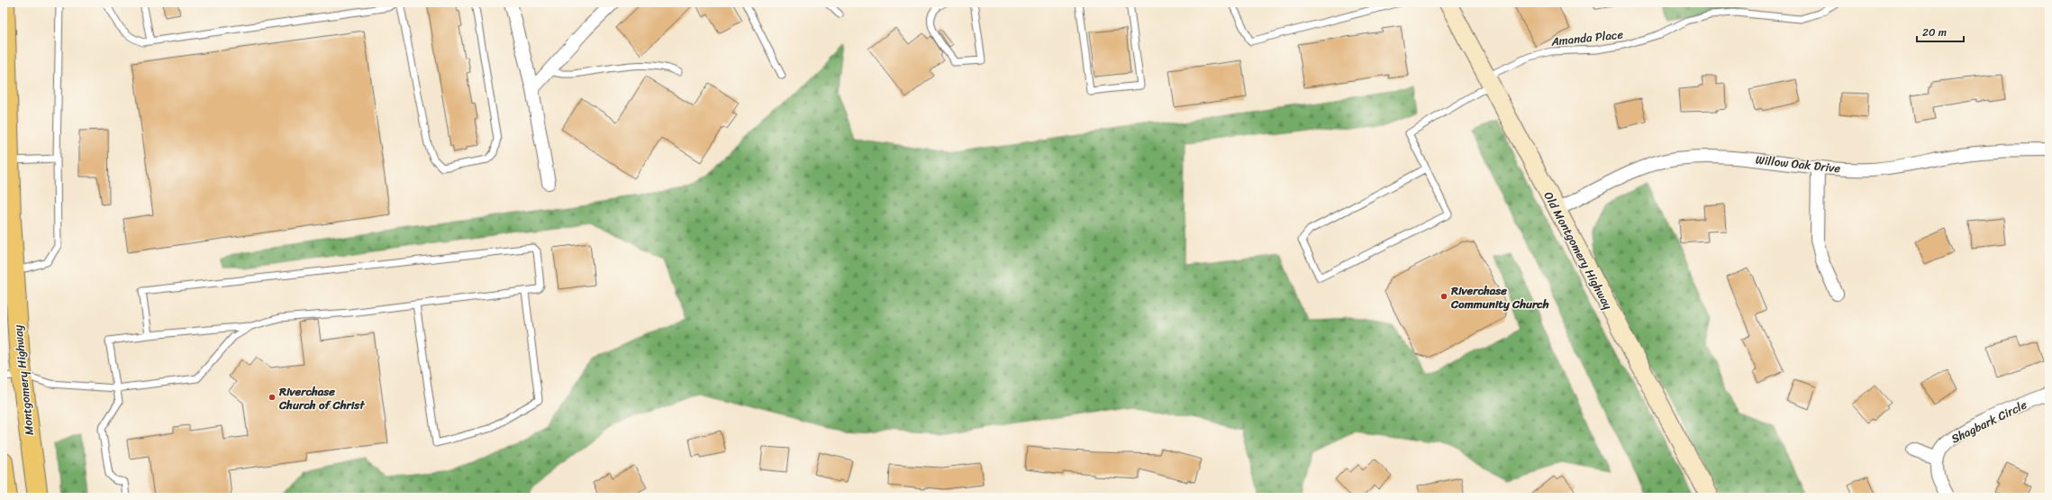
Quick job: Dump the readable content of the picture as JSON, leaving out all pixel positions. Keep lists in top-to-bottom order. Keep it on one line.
{"streets":{"main road":["Montgomery Highway"],"street":["Willow Oak Drive","Old Montgomery Highway","Shagbark Circle"],"lane":["Amanda Place"]},"crossings":[["Amanda Place","Old Montgomery Highway"],["Willow Oak Drive","Old Montgomery Highway"]],"places":["Riverchase Community Church","Riverchase Church of Christ"],"scale_bar":"20 m"}
